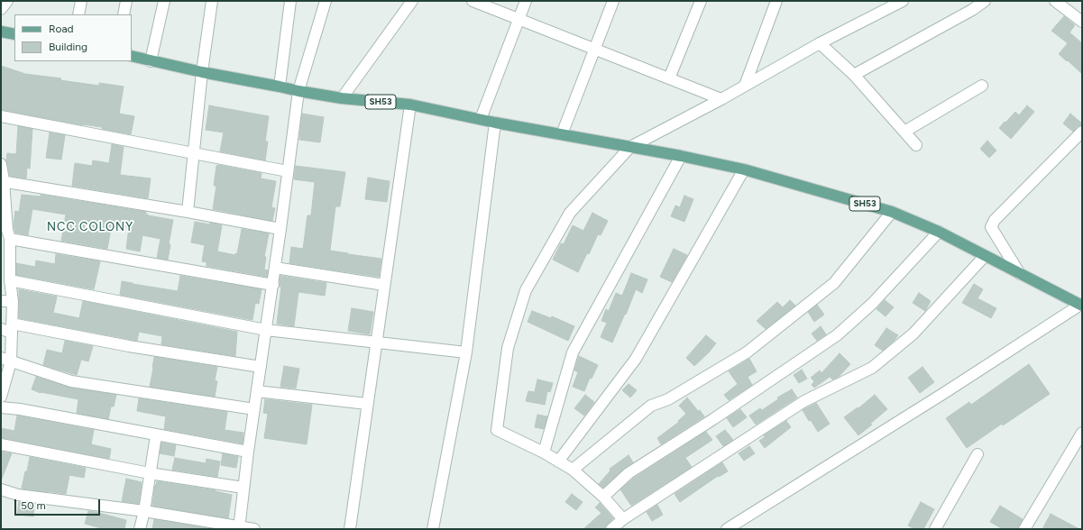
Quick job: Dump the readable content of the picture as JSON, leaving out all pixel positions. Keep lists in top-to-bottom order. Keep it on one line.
{"streets":{"main road":["SH53"]},"districts":["NCC COLONY"],"legend":["Road","Building"],"scale_bar":"50 m"}
